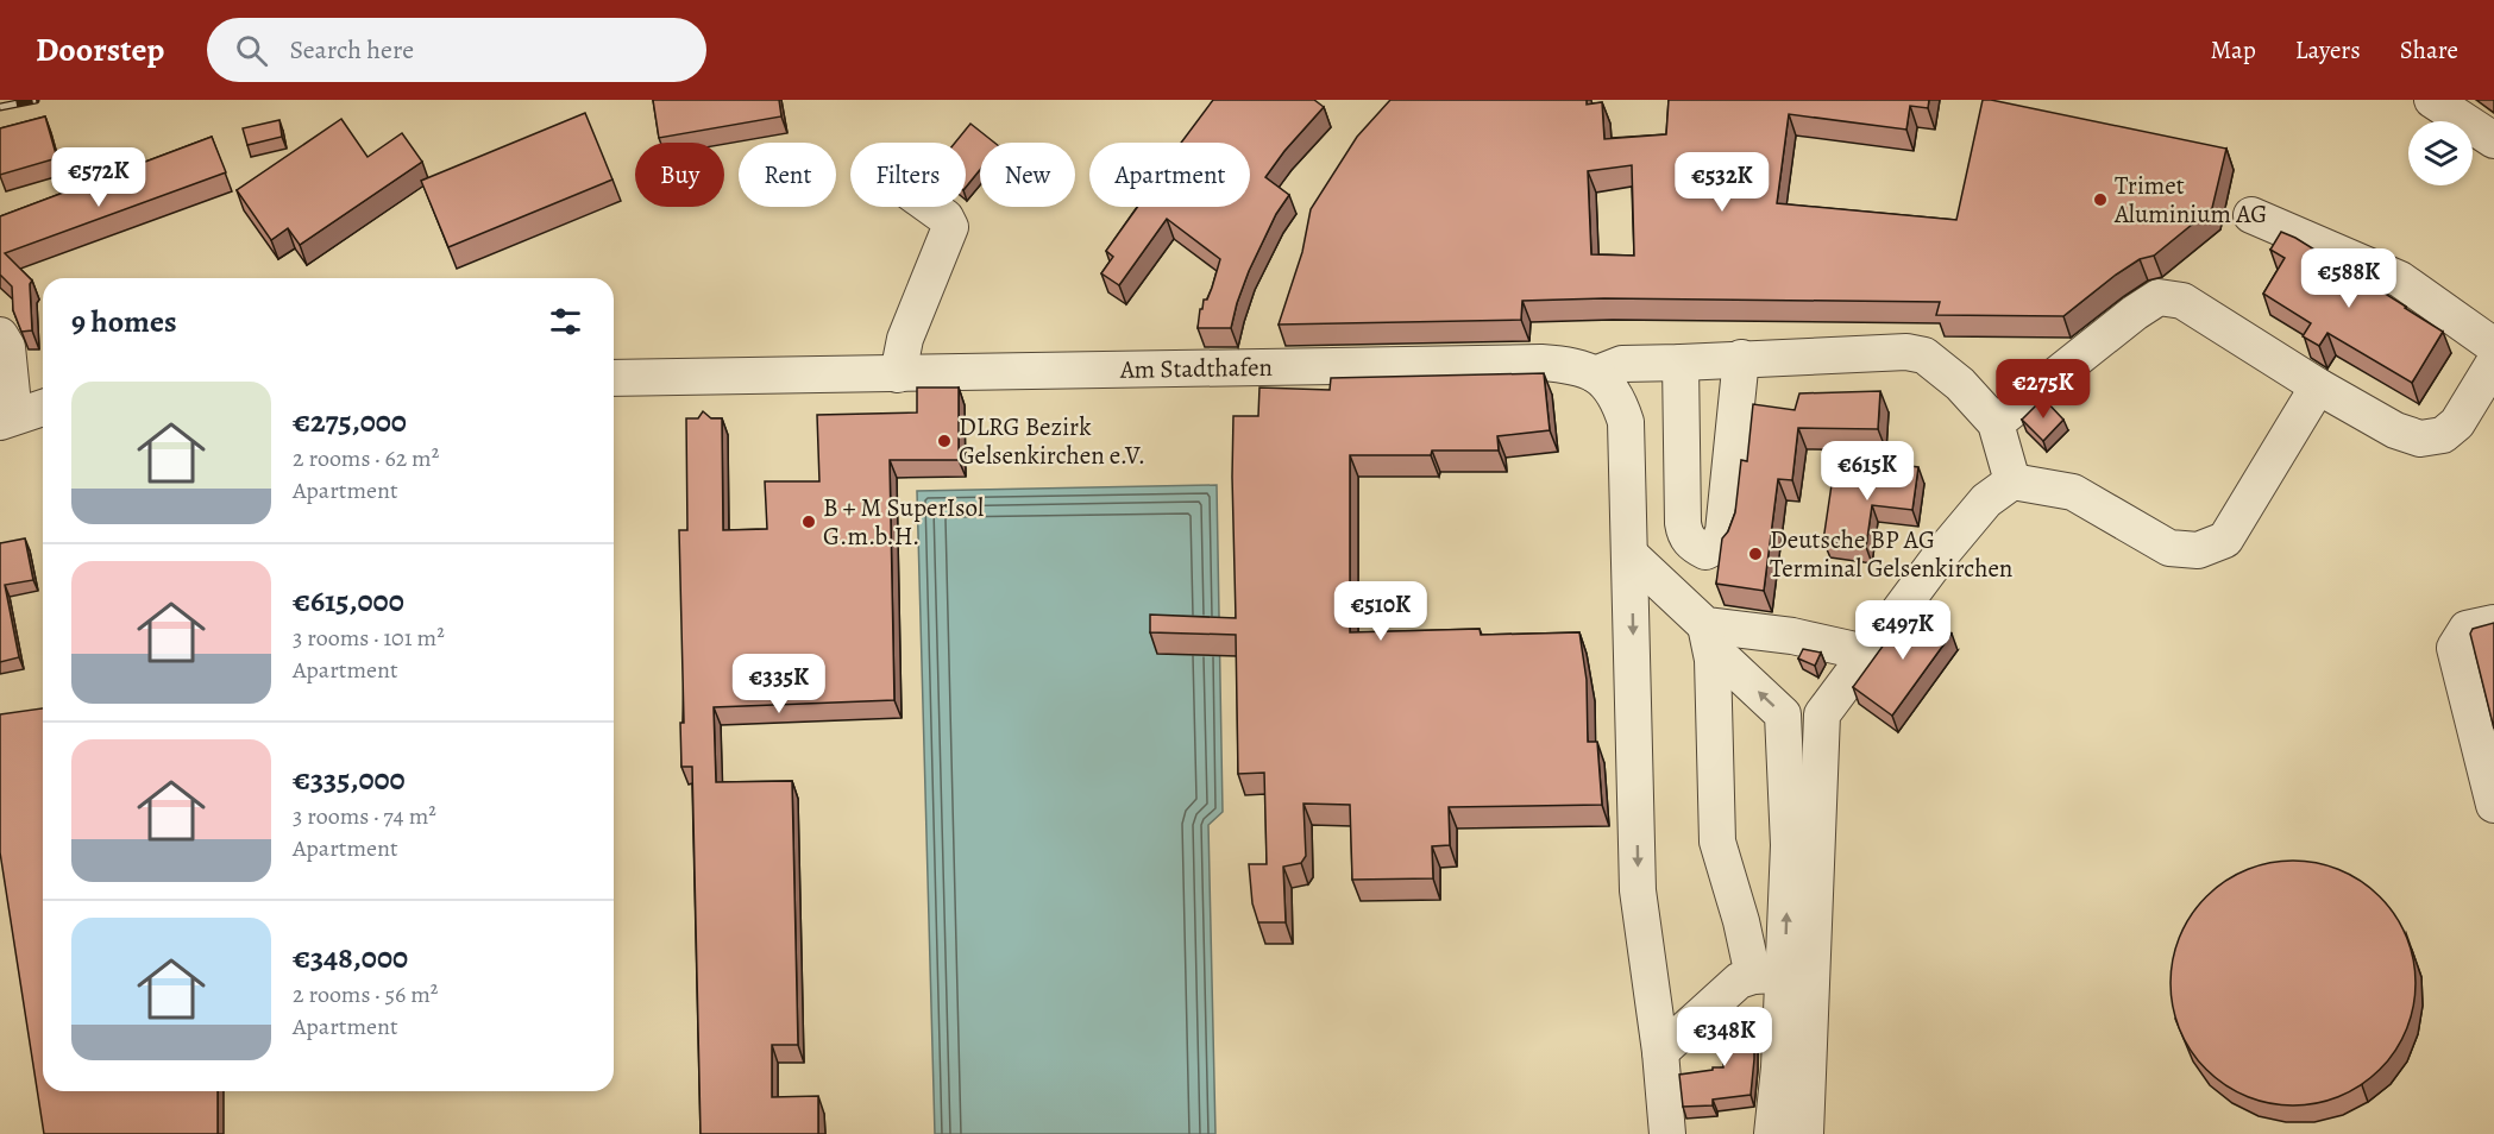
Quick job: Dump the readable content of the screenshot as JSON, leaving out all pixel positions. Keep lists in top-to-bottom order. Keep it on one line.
{"streets":{"street":["Am Stadthafen"]},"places":["Trimet Aluminium AG","DLRG Bezirk Gelsenkirchen e.V.","B + M SuperIsol G.m.b.H.","Deutsche BP AG Terminal Gelsenkirchen"],"page":{"header":"Doorstep","search":"Search here","nav":["Map","Layers","Share"],"chip":["Buy","Rent","Filters","New","Apartment"],"price":["€572K","€532K","€588K","€275K","€615K","€510K","€497K","€335K","€348K"],"heading":"9 homes","list":[{"name":"€275,000","note":"2 rooms · 62 m² · Apartment"},{"name":"€615,000","note":"3 rooms · 101 m² · Apartment"},{"name":"€335,000","note":"3 rooms · 74 m² · Apartment"},{"name":"€348,000","note":"2 rooms · 56 m² · Apartment"}]}}
